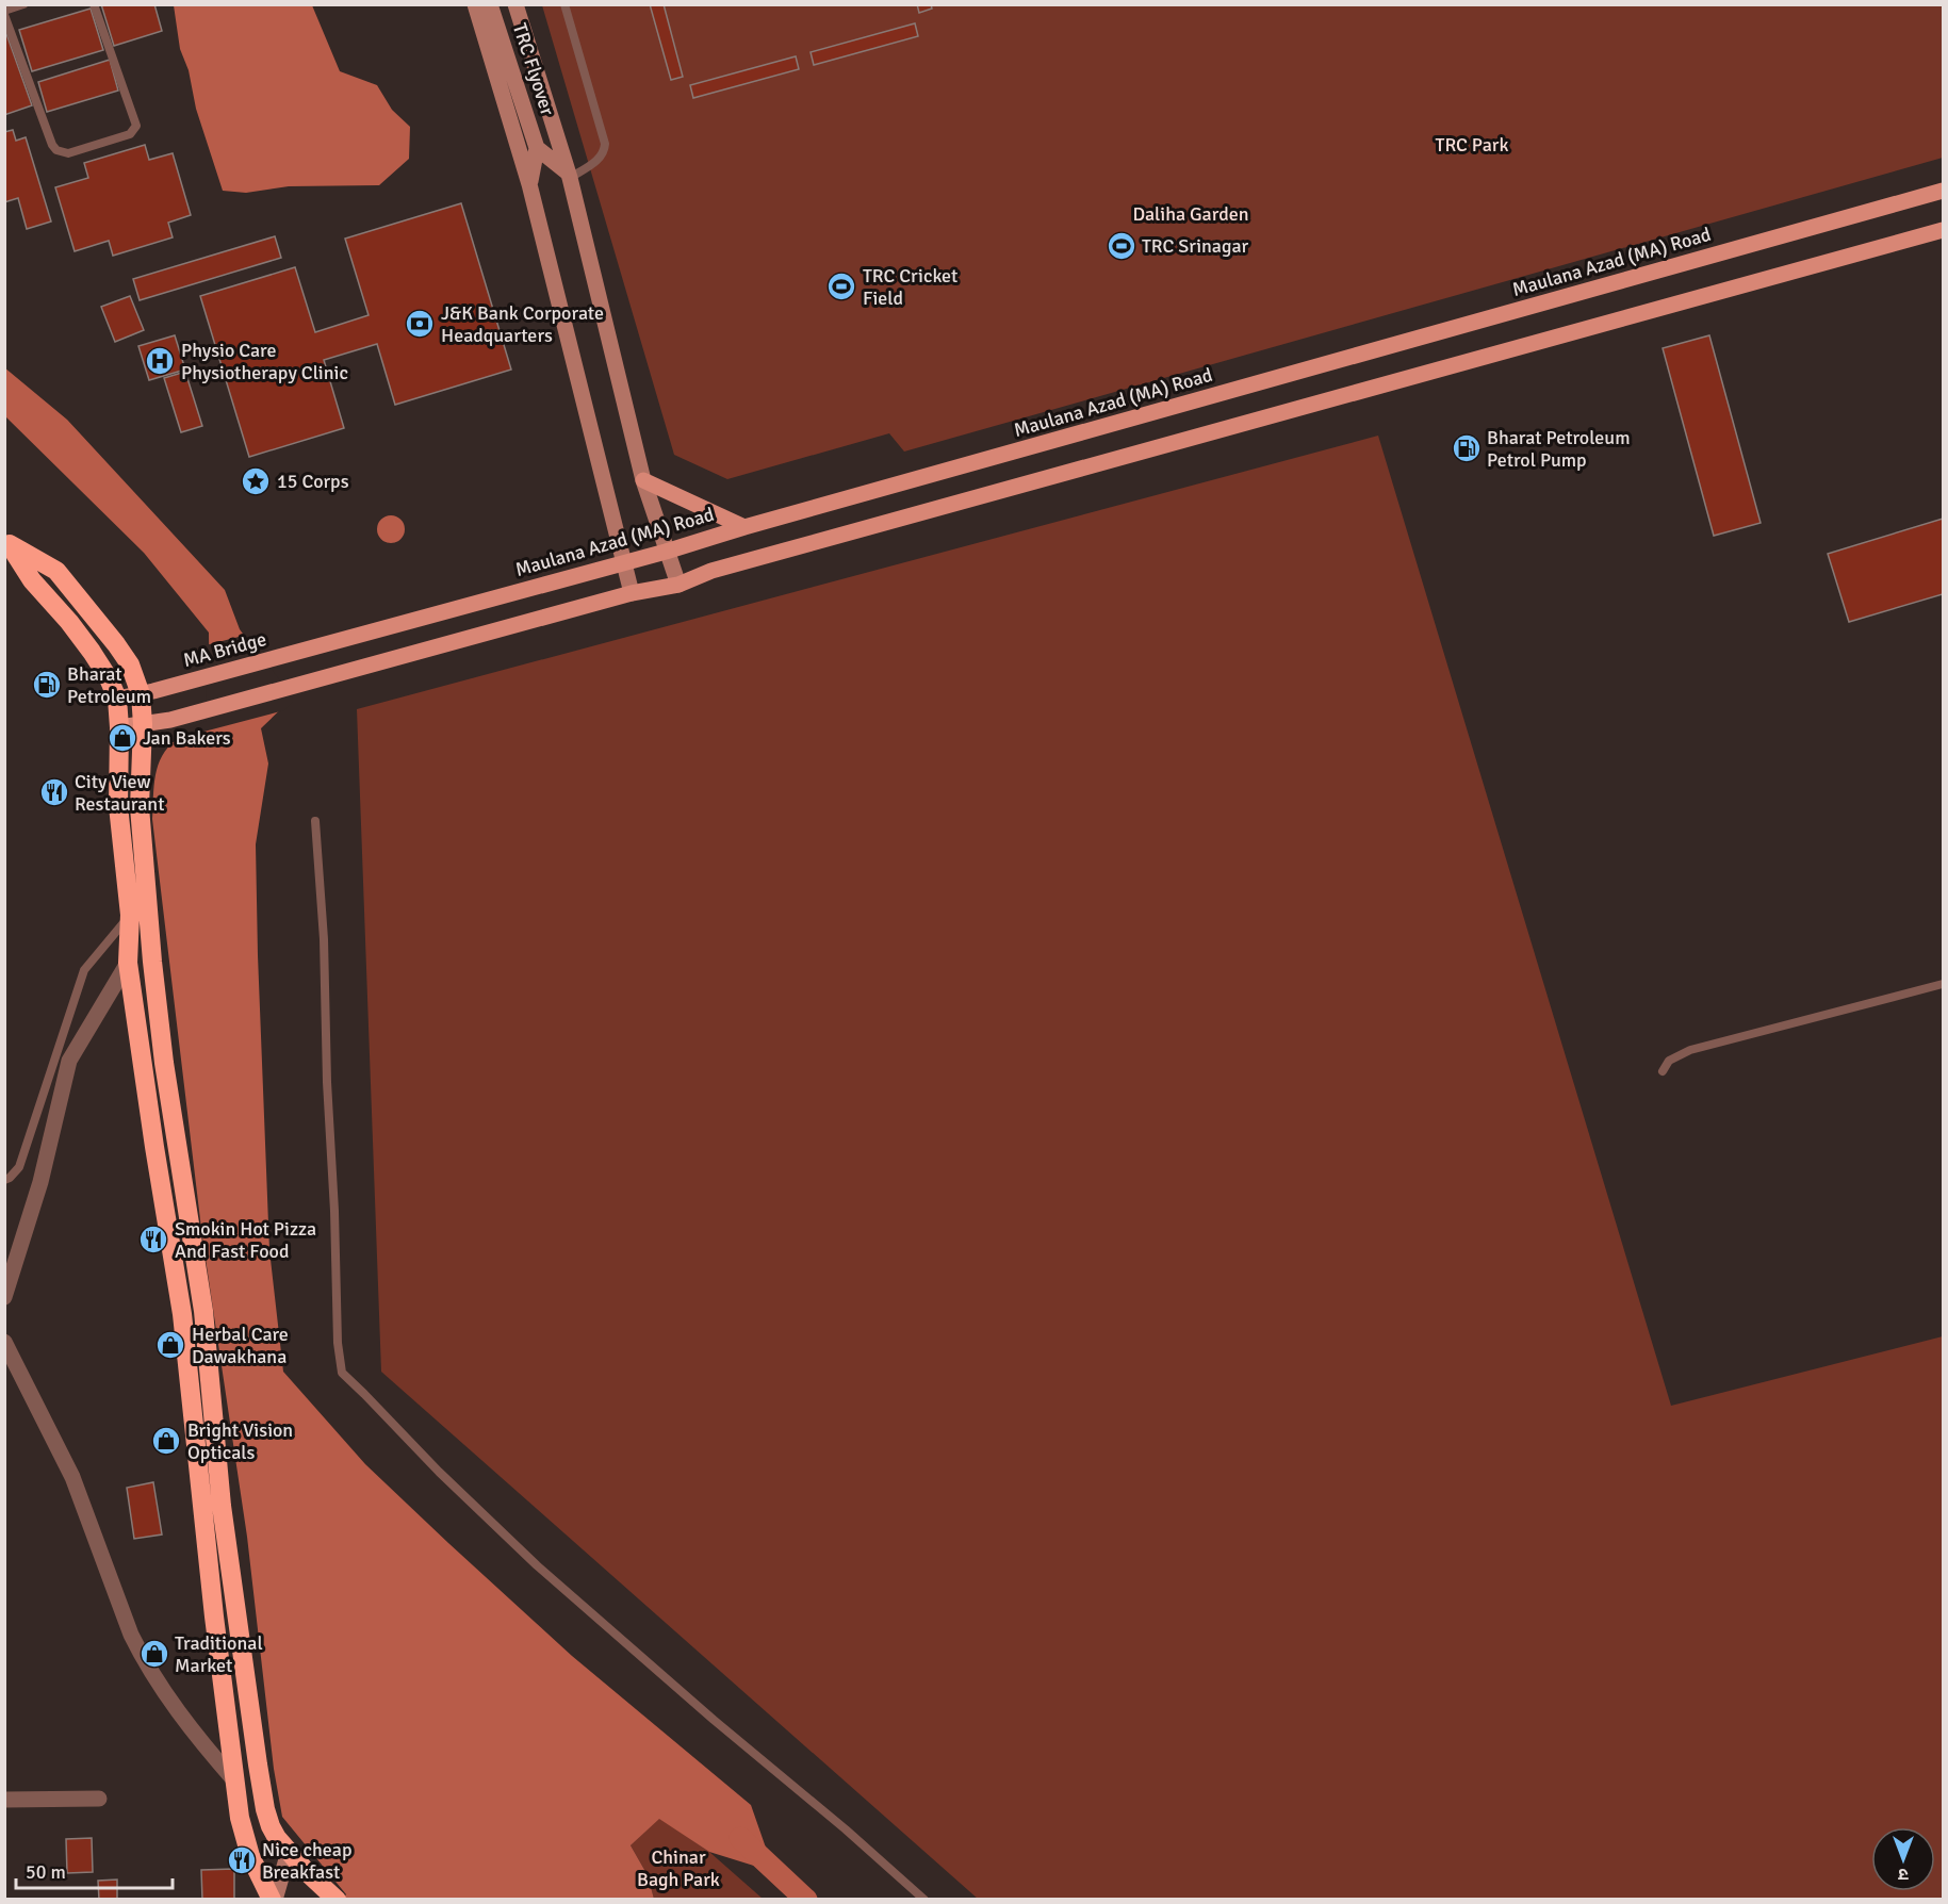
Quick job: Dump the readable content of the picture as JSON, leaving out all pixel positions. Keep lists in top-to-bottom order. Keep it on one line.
{"streets":{"main road":["TRC Flyover","Maulana Azad (MA) Road","MA Bridge"]},"crossings":[["Maulana Azad (MA) Road","MA Bridge"]],"parks":["TRC Park","Daliha Garden","Chinar Bagh Park"],"places":{"sports":["TRC Srinagar","TRC Cricket Field"],"bank":["J&K Bank Corporate Headquarters"],"hospital":["Physio Care Physiotherapy Clinic"],"fuel station":["Bharat Petroleum Petrol Pump","Bharat Petroleum"],"place":["15 Corps"],"shop":["Jan Bakers","Herbal Care Dawakhana","Bright Vision Opticals","Traditional Market"],"restaurant":["City View Restaurant","Smokin Hot Pizza And Fast Food","Nice cheap Breakfast"]},"scale_bar":"50 m","north":"bottom"}
